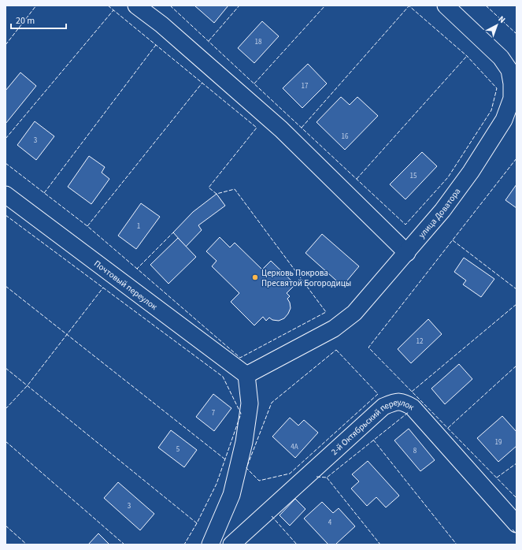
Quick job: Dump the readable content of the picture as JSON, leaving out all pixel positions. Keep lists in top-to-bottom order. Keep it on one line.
{"streets":{"street":["улица Доватора","Почтовый переулок","2-й Октябрьский переулок"]},"crossings":[["улица Доватора","Почтовый переулок"]],"places":["Церковь Покрова Пресвятой Богородицы"],"house_numbers":["18","17","16","3","15","1","12","7","19","4А","5","8","3","4"],"scale_bar":"20 m","north":"top right"}
